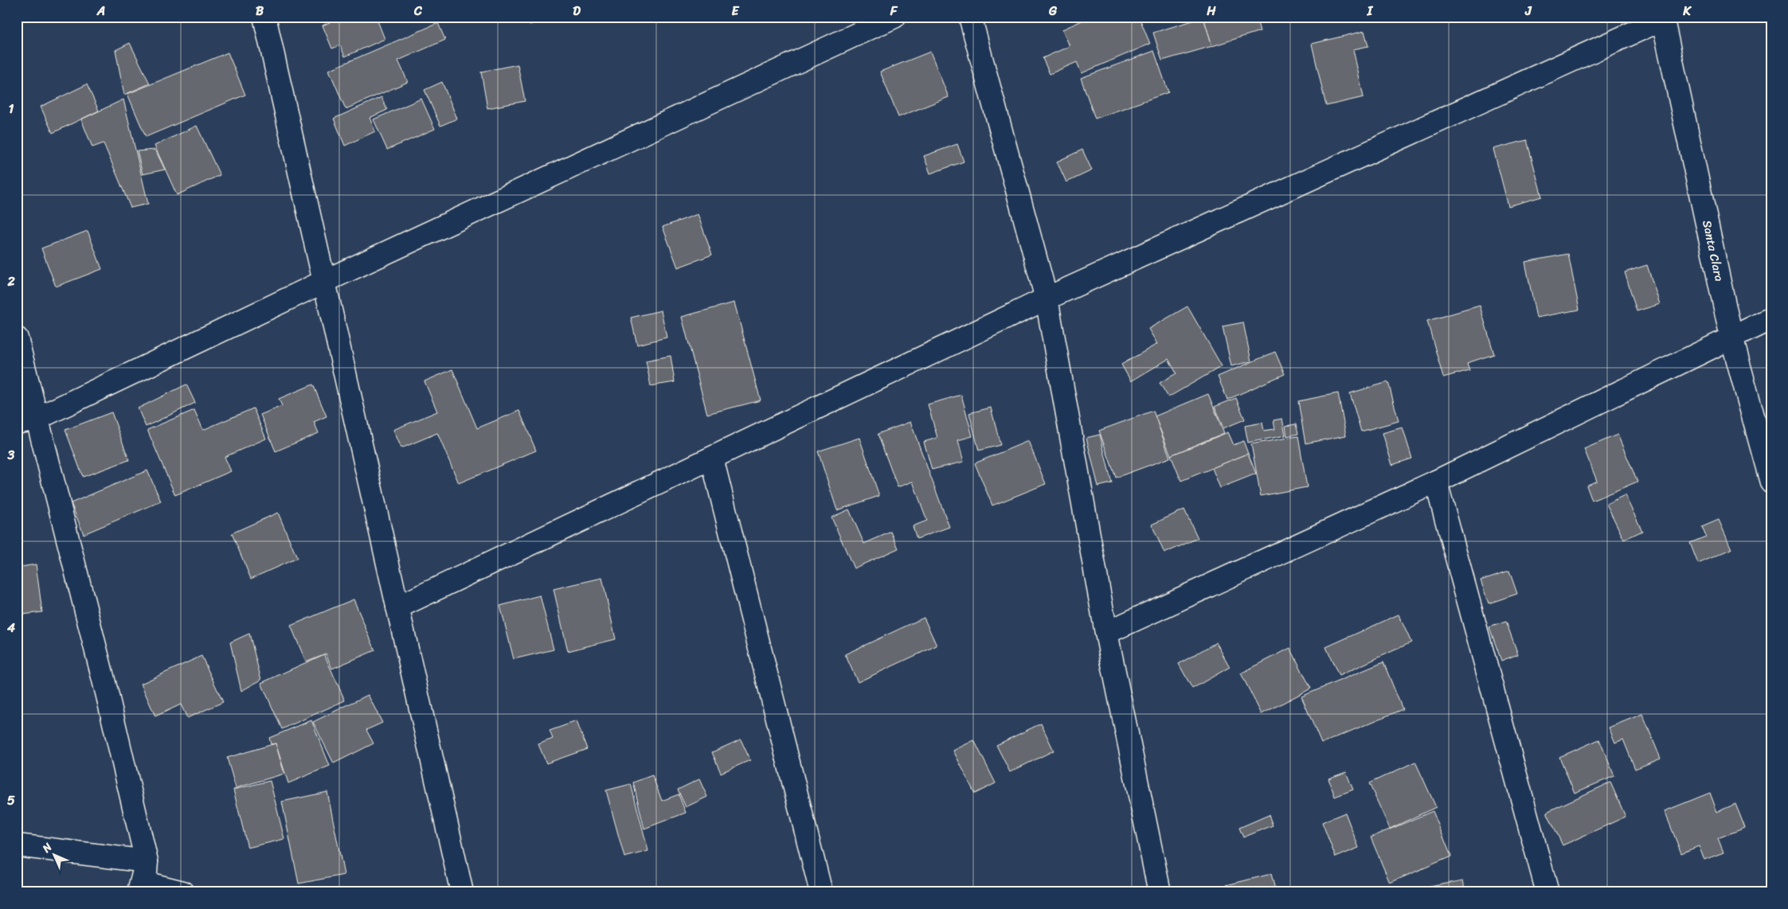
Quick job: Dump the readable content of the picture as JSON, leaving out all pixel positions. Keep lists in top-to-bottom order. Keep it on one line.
{"streets":{"street":["Santa Clara"]},"north":"top left","grid":{"columns":["A","B","C","D","E","F","G","H","I","J","K"],"rows":["1","2","3","4","5"]}}
